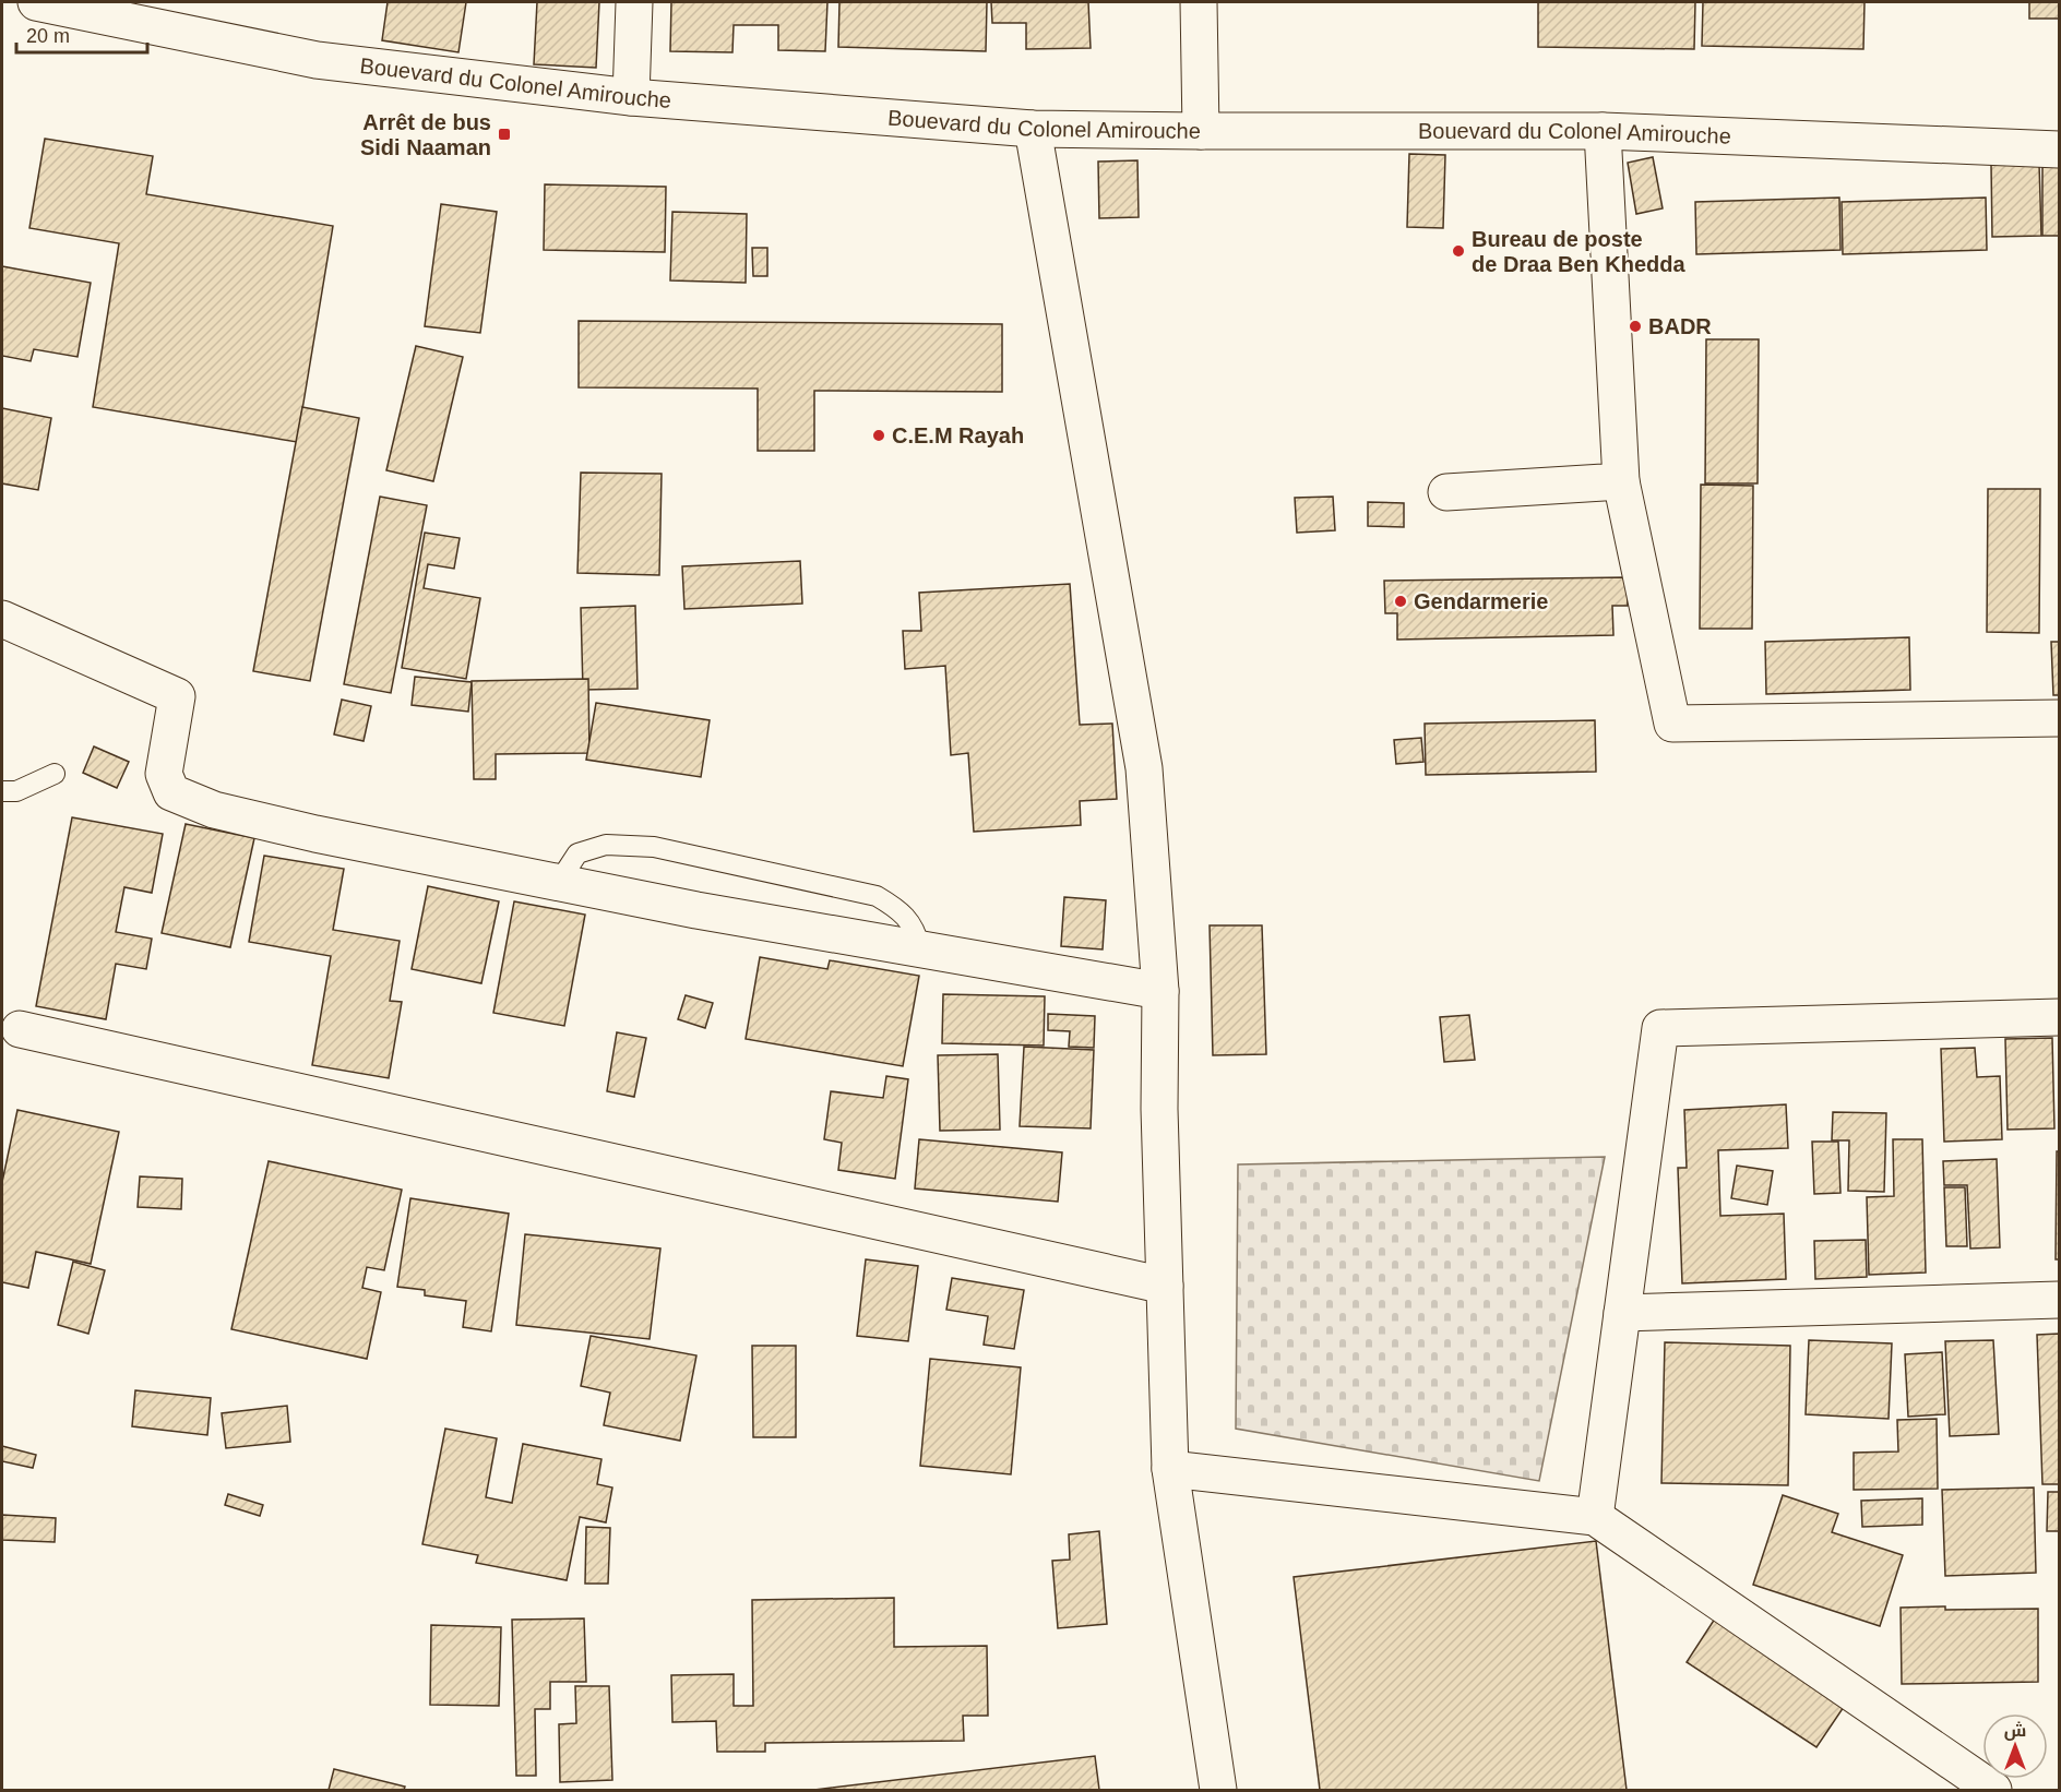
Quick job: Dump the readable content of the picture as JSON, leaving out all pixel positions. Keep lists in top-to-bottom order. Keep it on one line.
{"streets":{"street":["Bouevard du Colonel Amirouche"]},"places":{"transit":["Arrêt de bus Sidi Naaman"],"other":["Bureau de poste de Draa Ben Khedda","BADR","C.E.M Rayah","Gendarmerie"]},"scale_bar":"20 m","north":"top"}
